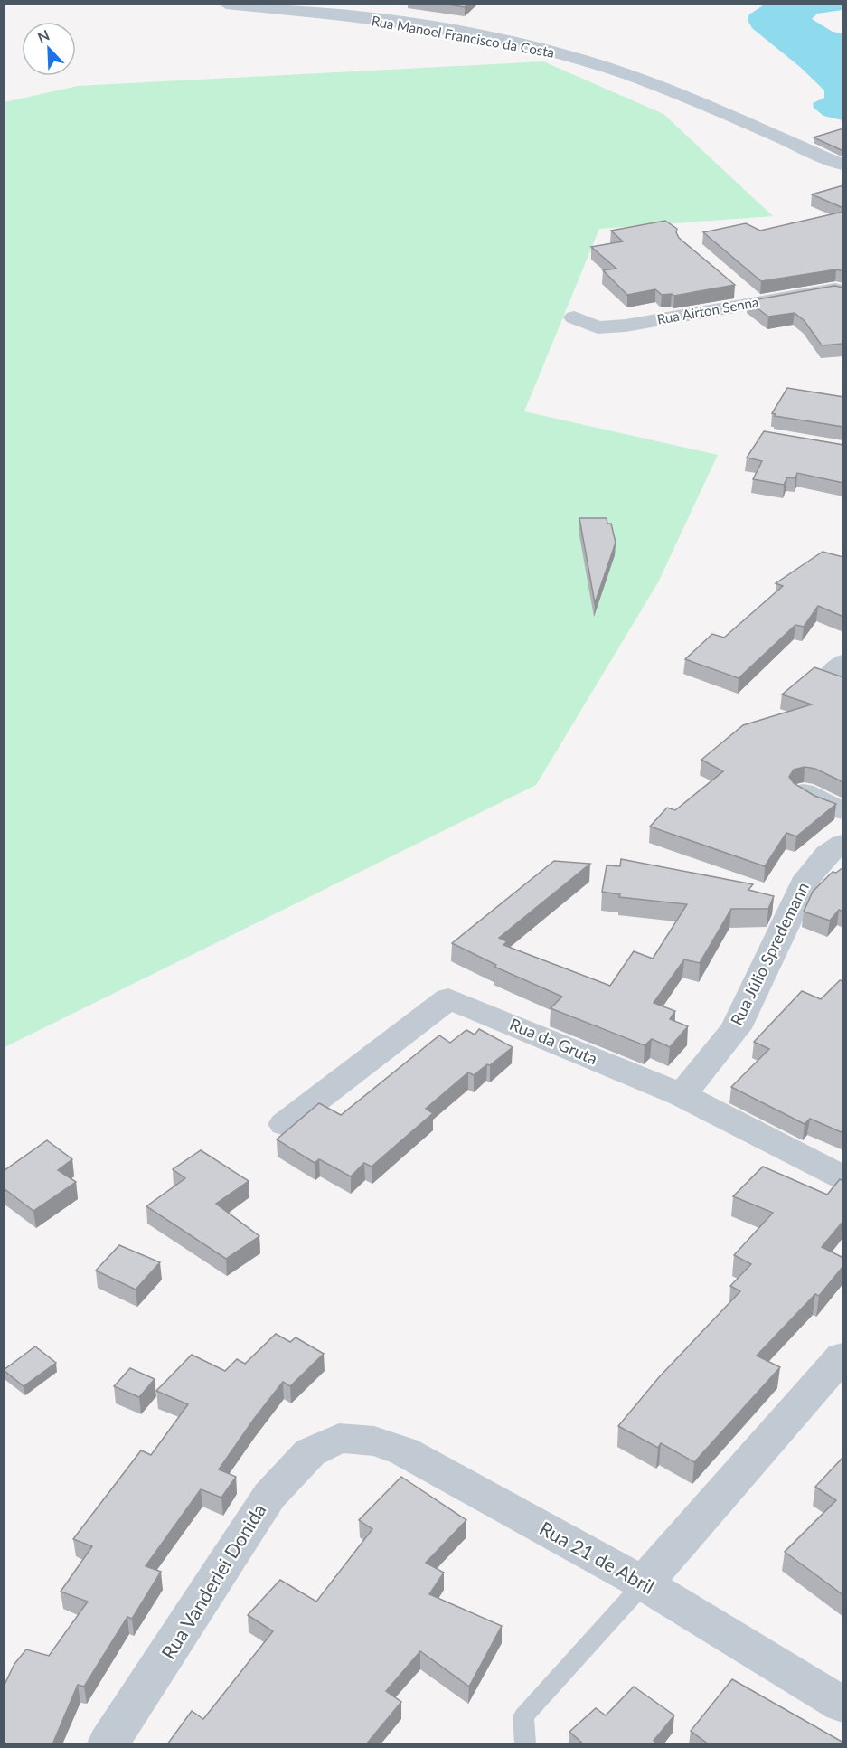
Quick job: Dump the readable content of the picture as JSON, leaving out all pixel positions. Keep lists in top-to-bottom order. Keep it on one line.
{"streets":{"main road":["Rua Manoel Francisco da Costa"],"street":["Rua Airton Senna","Rua Júlio Spredemann","Rua da Gruta","Rua 21 de Abril","Rua Vanderlei Donida"]},"crossings":[["Rua Júlio Spredemann","Rua da Gruta"],["Rua 21 de Abril","Rua Vanderlei Donida"]],"north":"top left"}
